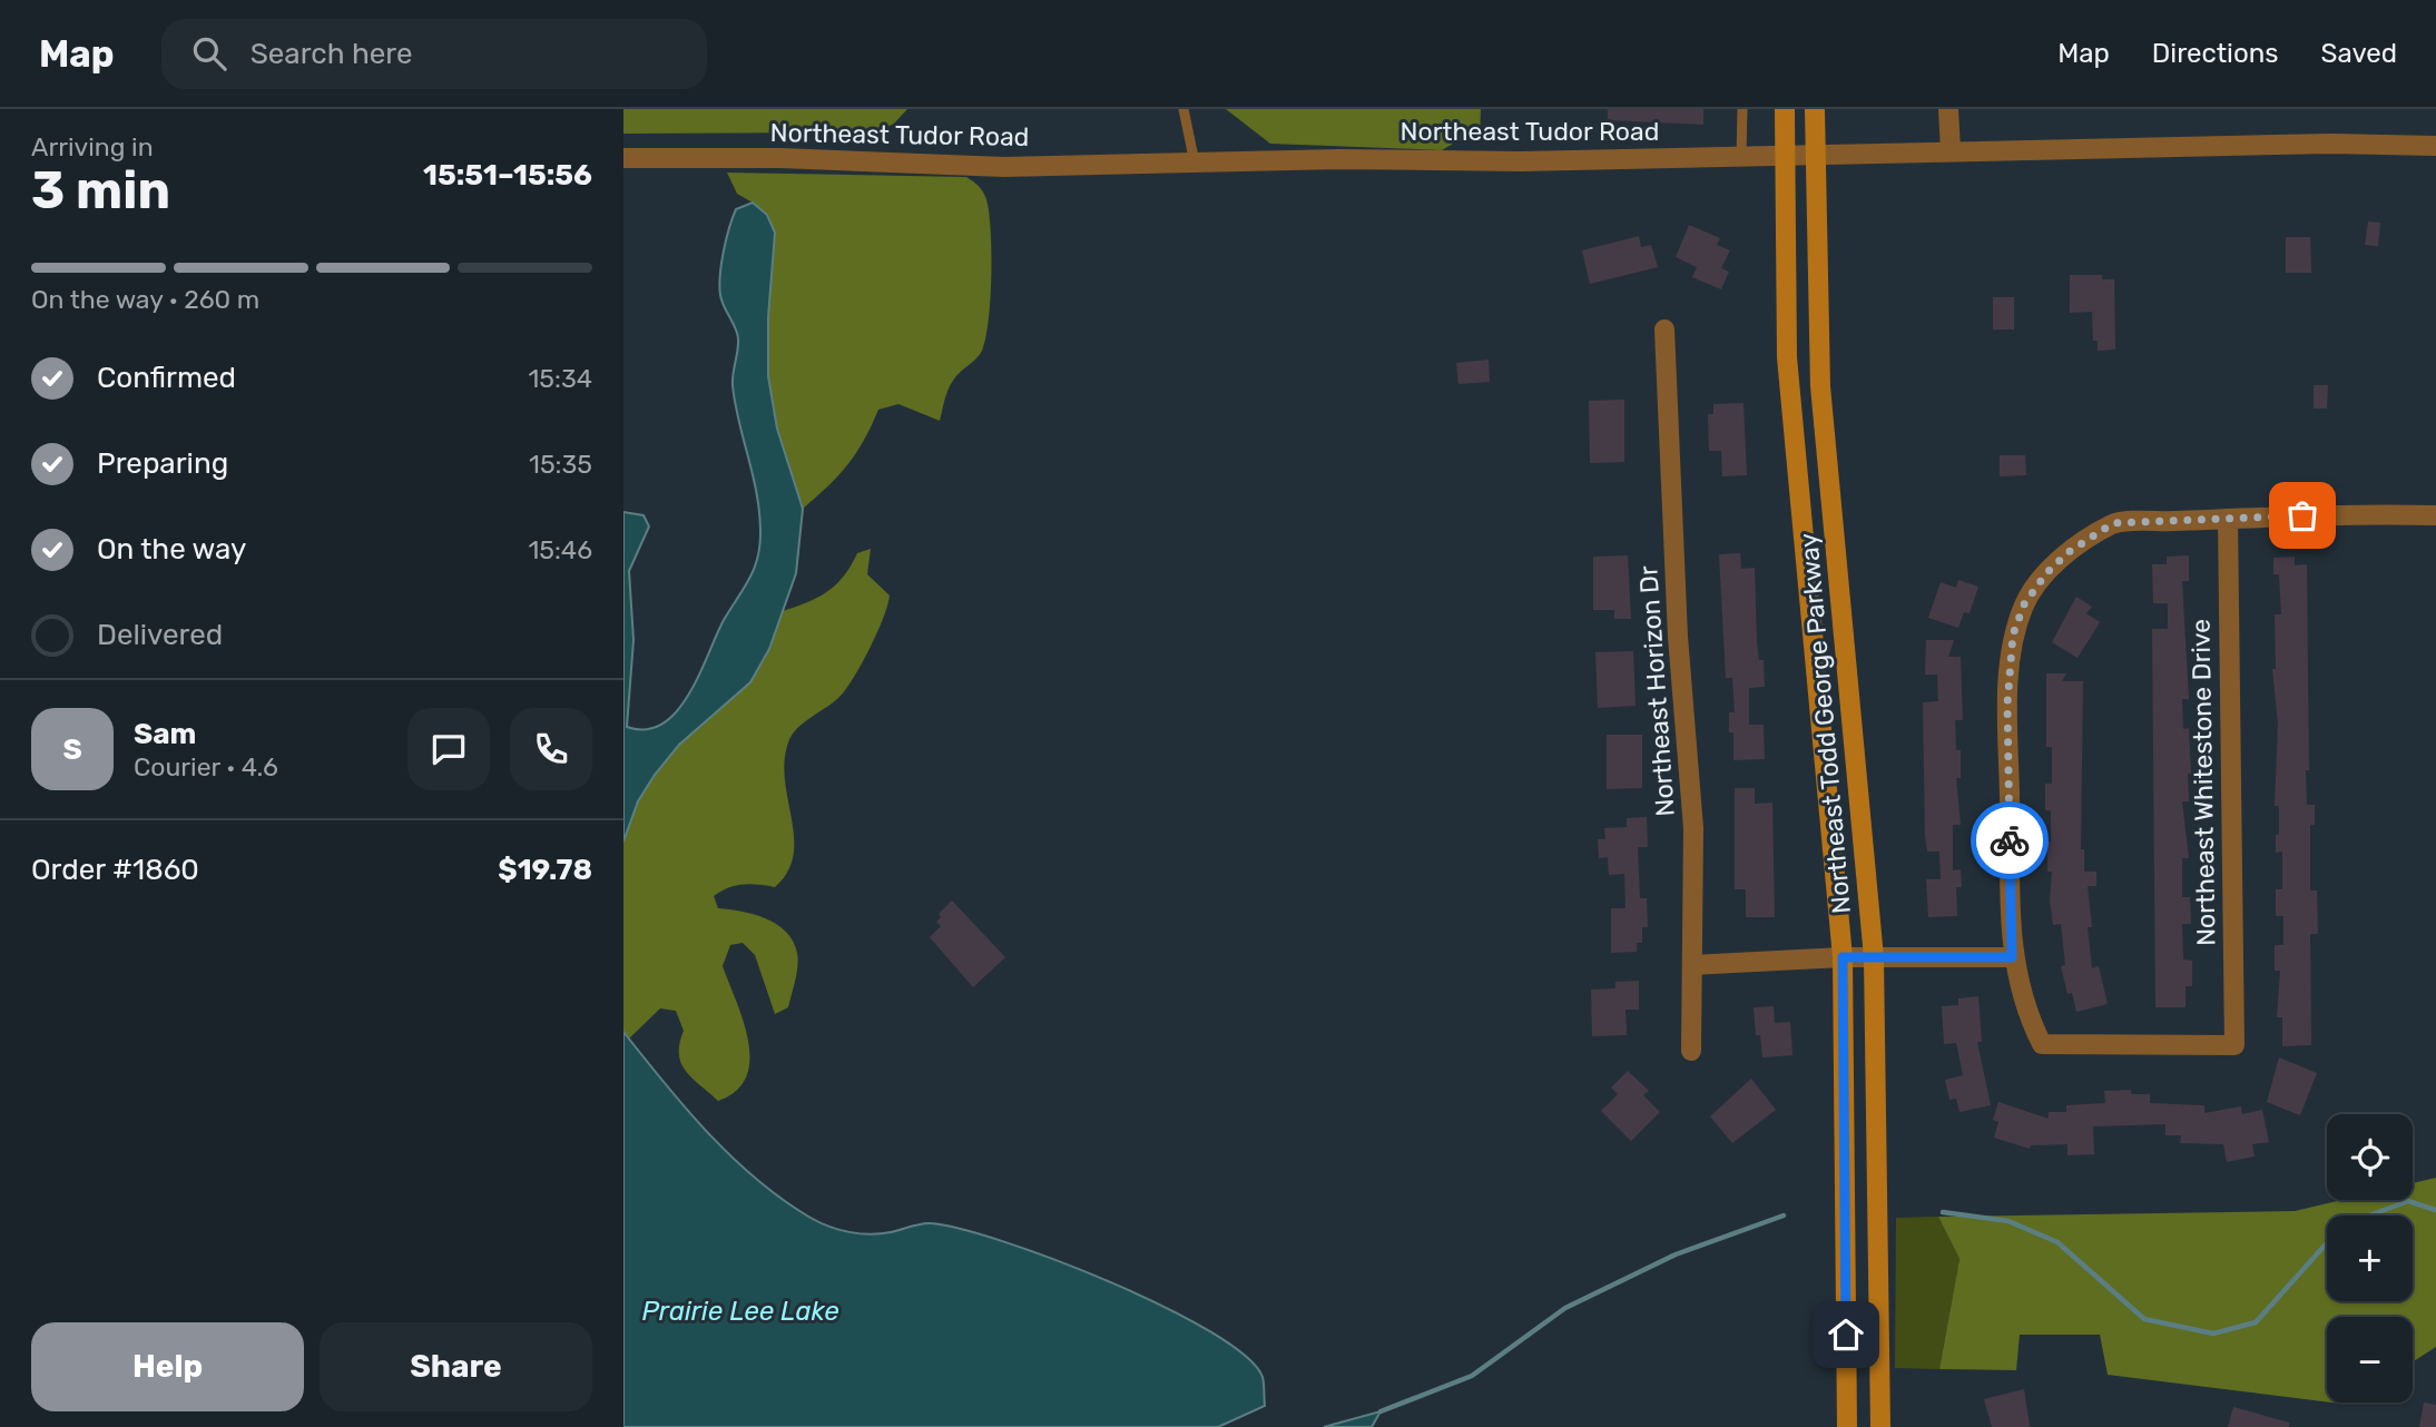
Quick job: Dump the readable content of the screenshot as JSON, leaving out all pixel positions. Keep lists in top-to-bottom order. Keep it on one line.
{"streets":{"main road":["Northeast Todd George Parkway"],"street":["Northeast Tudor Road","Northeast Horizon Dr","Northeast Whitestone Drive"]},"crossings":[["Northeast Tudor Road","Northeast Todd George Parkway"]],"water":["Prairie Lee Lake"],"page":{"header":"Map","search":"Search here","nav":["Map","Directions","Saved"],"heading":["3 min","Arriving in","15:51–15:56"],"panel":["Sam","Courier · 4.6","Order #1860","$19.78"],"bar":"On the way · 260 m","list":[["Confirmed","15:34"],["Preparing","15:35"],["On the way","15:46"],"Delivered"],"round":"S","map_buttons":["+","−"],"buttons":["Help","Share"]}}
